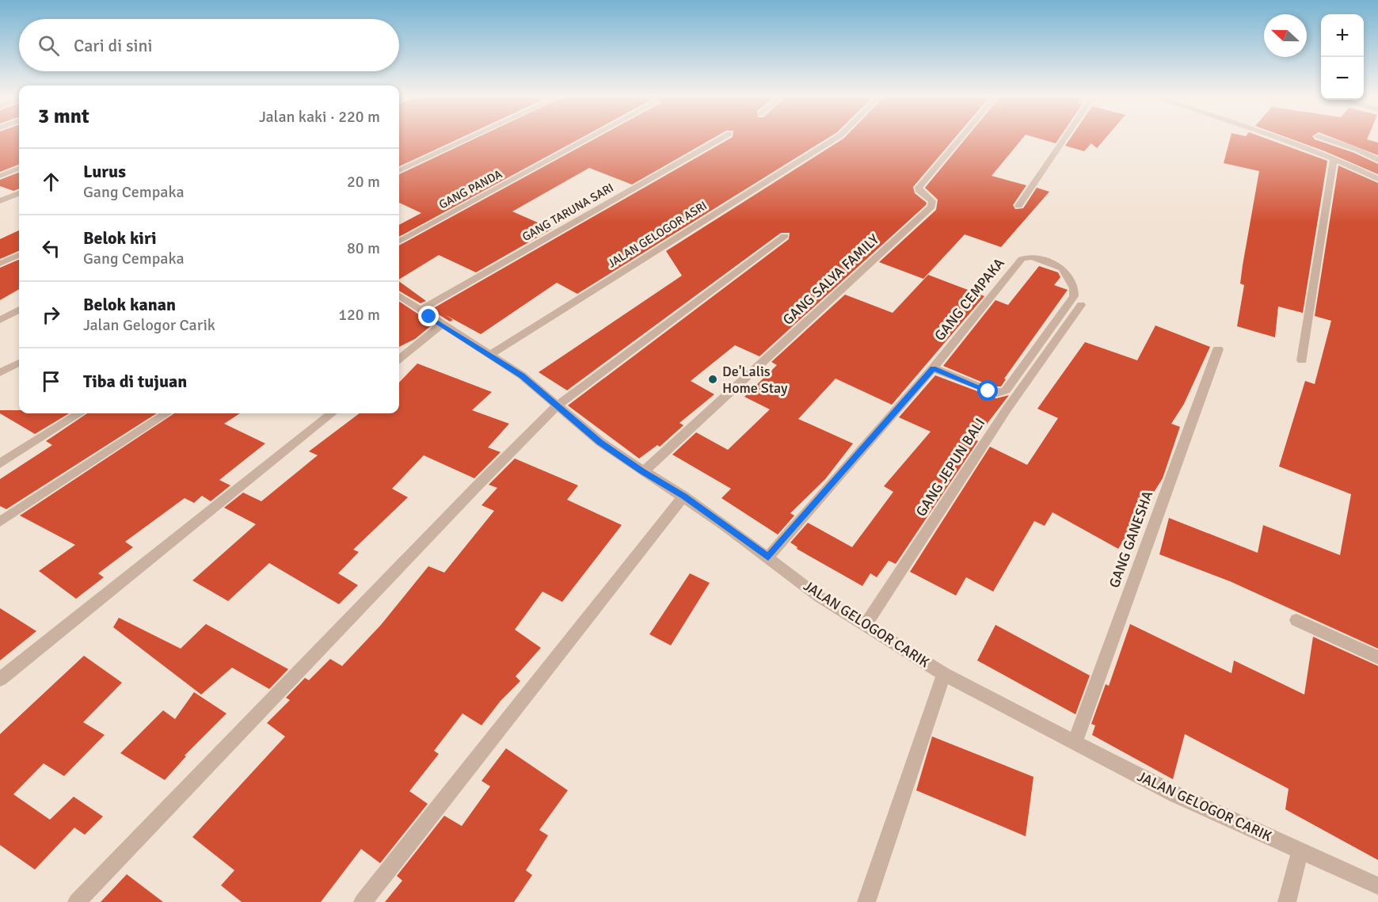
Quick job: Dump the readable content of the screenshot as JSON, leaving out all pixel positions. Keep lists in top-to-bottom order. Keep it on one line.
{"streets":{"street":["GANG PANDA","GANG TARUNA SARI","JALAN GELOGOR ASRI","GANG SALYA FAMILY","GANG CEMPAKA","GANG JEPUN BALI","GANG GANESHA","JALAN GELOGOR CARIK"]},"crossings":[["GANG TARUNA SARI","JALAN GELOGOR CARIK"],["JALAN GELOGOR ASRI","JALAN GELOGOR CARIK"],["GANG SALYA FAMILY","JALAN GELOGOR CARIK"],["GANG CEMPAKA","JALAN GELOGOR CARIK"],["GANG JEPUN BALI","JALAN GELOGOR CARIK"],["GANG GANESHA","JALAN GELOGOR CARIK"]],"places":["De'Lalis Home Stay"],"north":"left","page":{"map_buttons":["+","−"],"search":"Cari di sini","heading":["3 mnt","Jalan kaki · 220 m"],"list":[["Lurus","Gang Cempaka","20 m"],["Belok kiri","Gang Cempaka","80 m"],["Belok kanan","Jalan Gelogor Carik","120 m"],"Tiba di tujuan"]}}
